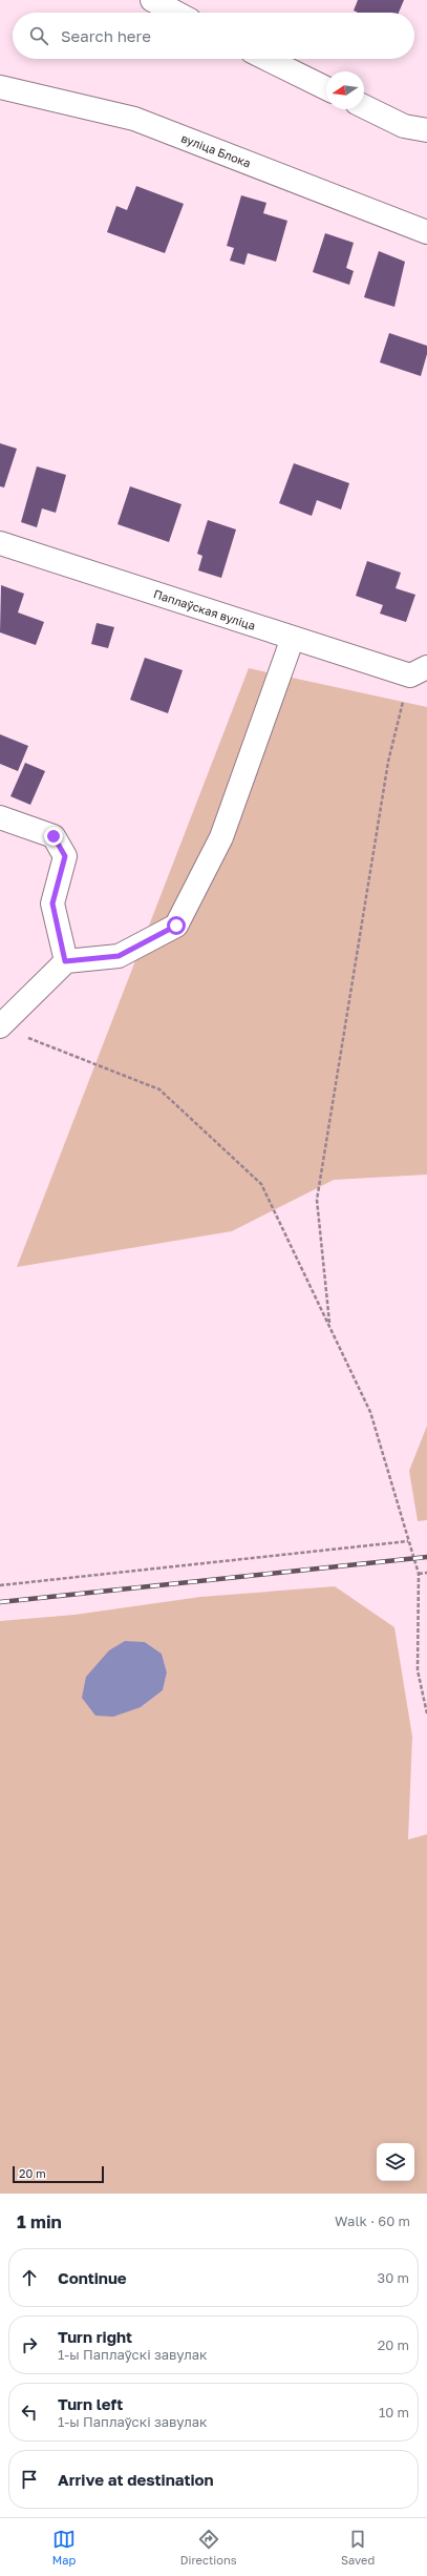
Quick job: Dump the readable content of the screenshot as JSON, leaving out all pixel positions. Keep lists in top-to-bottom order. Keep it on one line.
{"streets":{"street":["вуліца Блока","Паплаўская вуліца"]},"scale_bar":"20 m","north":"left","page":{"search":"Search here","scale":"20 m","heading":["1 min","Walk · 60 m"],"list":[["Continue","30 m"],["Turn right","1-ы Паплаўскі завулак","20 m"],["Turn left","1-ы Паплаўскі завулак","10 m"],"Arrive at destination"],"nav":["Map","Directions","Saved"]}}
